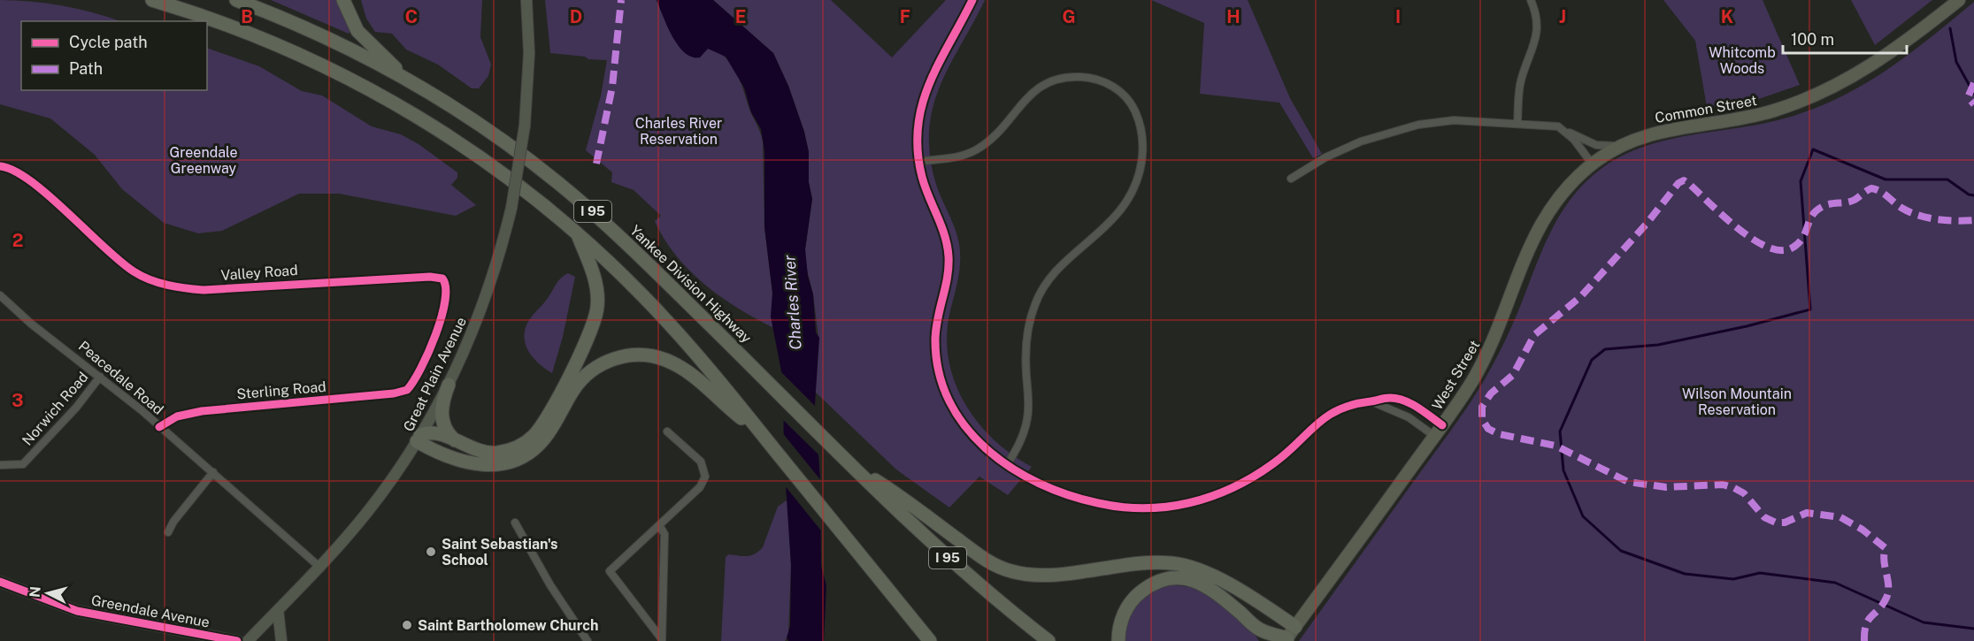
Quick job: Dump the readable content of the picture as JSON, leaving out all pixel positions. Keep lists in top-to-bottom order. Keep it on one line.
{"streets":{"highway":["I 95","Yankee Division Highway"],"main road":["Common Street","Great Plain Avenue","West Street","Greendale Avenue"],"street":["Valley Road","Peacedale Road","Sterling Road","Norwich Road"]},"crossings":[["Common Street","West Street"],["Valley Road","Sterling Road"],["Great Plain Avenue","Peacedale Road"],["Peacedale Road","Sterling Road"],["Peacedale Road","Norwich Road"]],"water":["Charles River"],"parks":["Whitcomb Woods","Charles River Reservation","Greendale Greenway","Wilson Mountain Reservation"],"places":["Saint Sebastian's School","Saint Bartholomew Church"],"legend":["Cycle path","Path"],"scale_bar":"100 m","north":"left","grid":{"columns":["B","C","D","E","F","G","H","I","J","K"],"rows":["2","3"]}}
